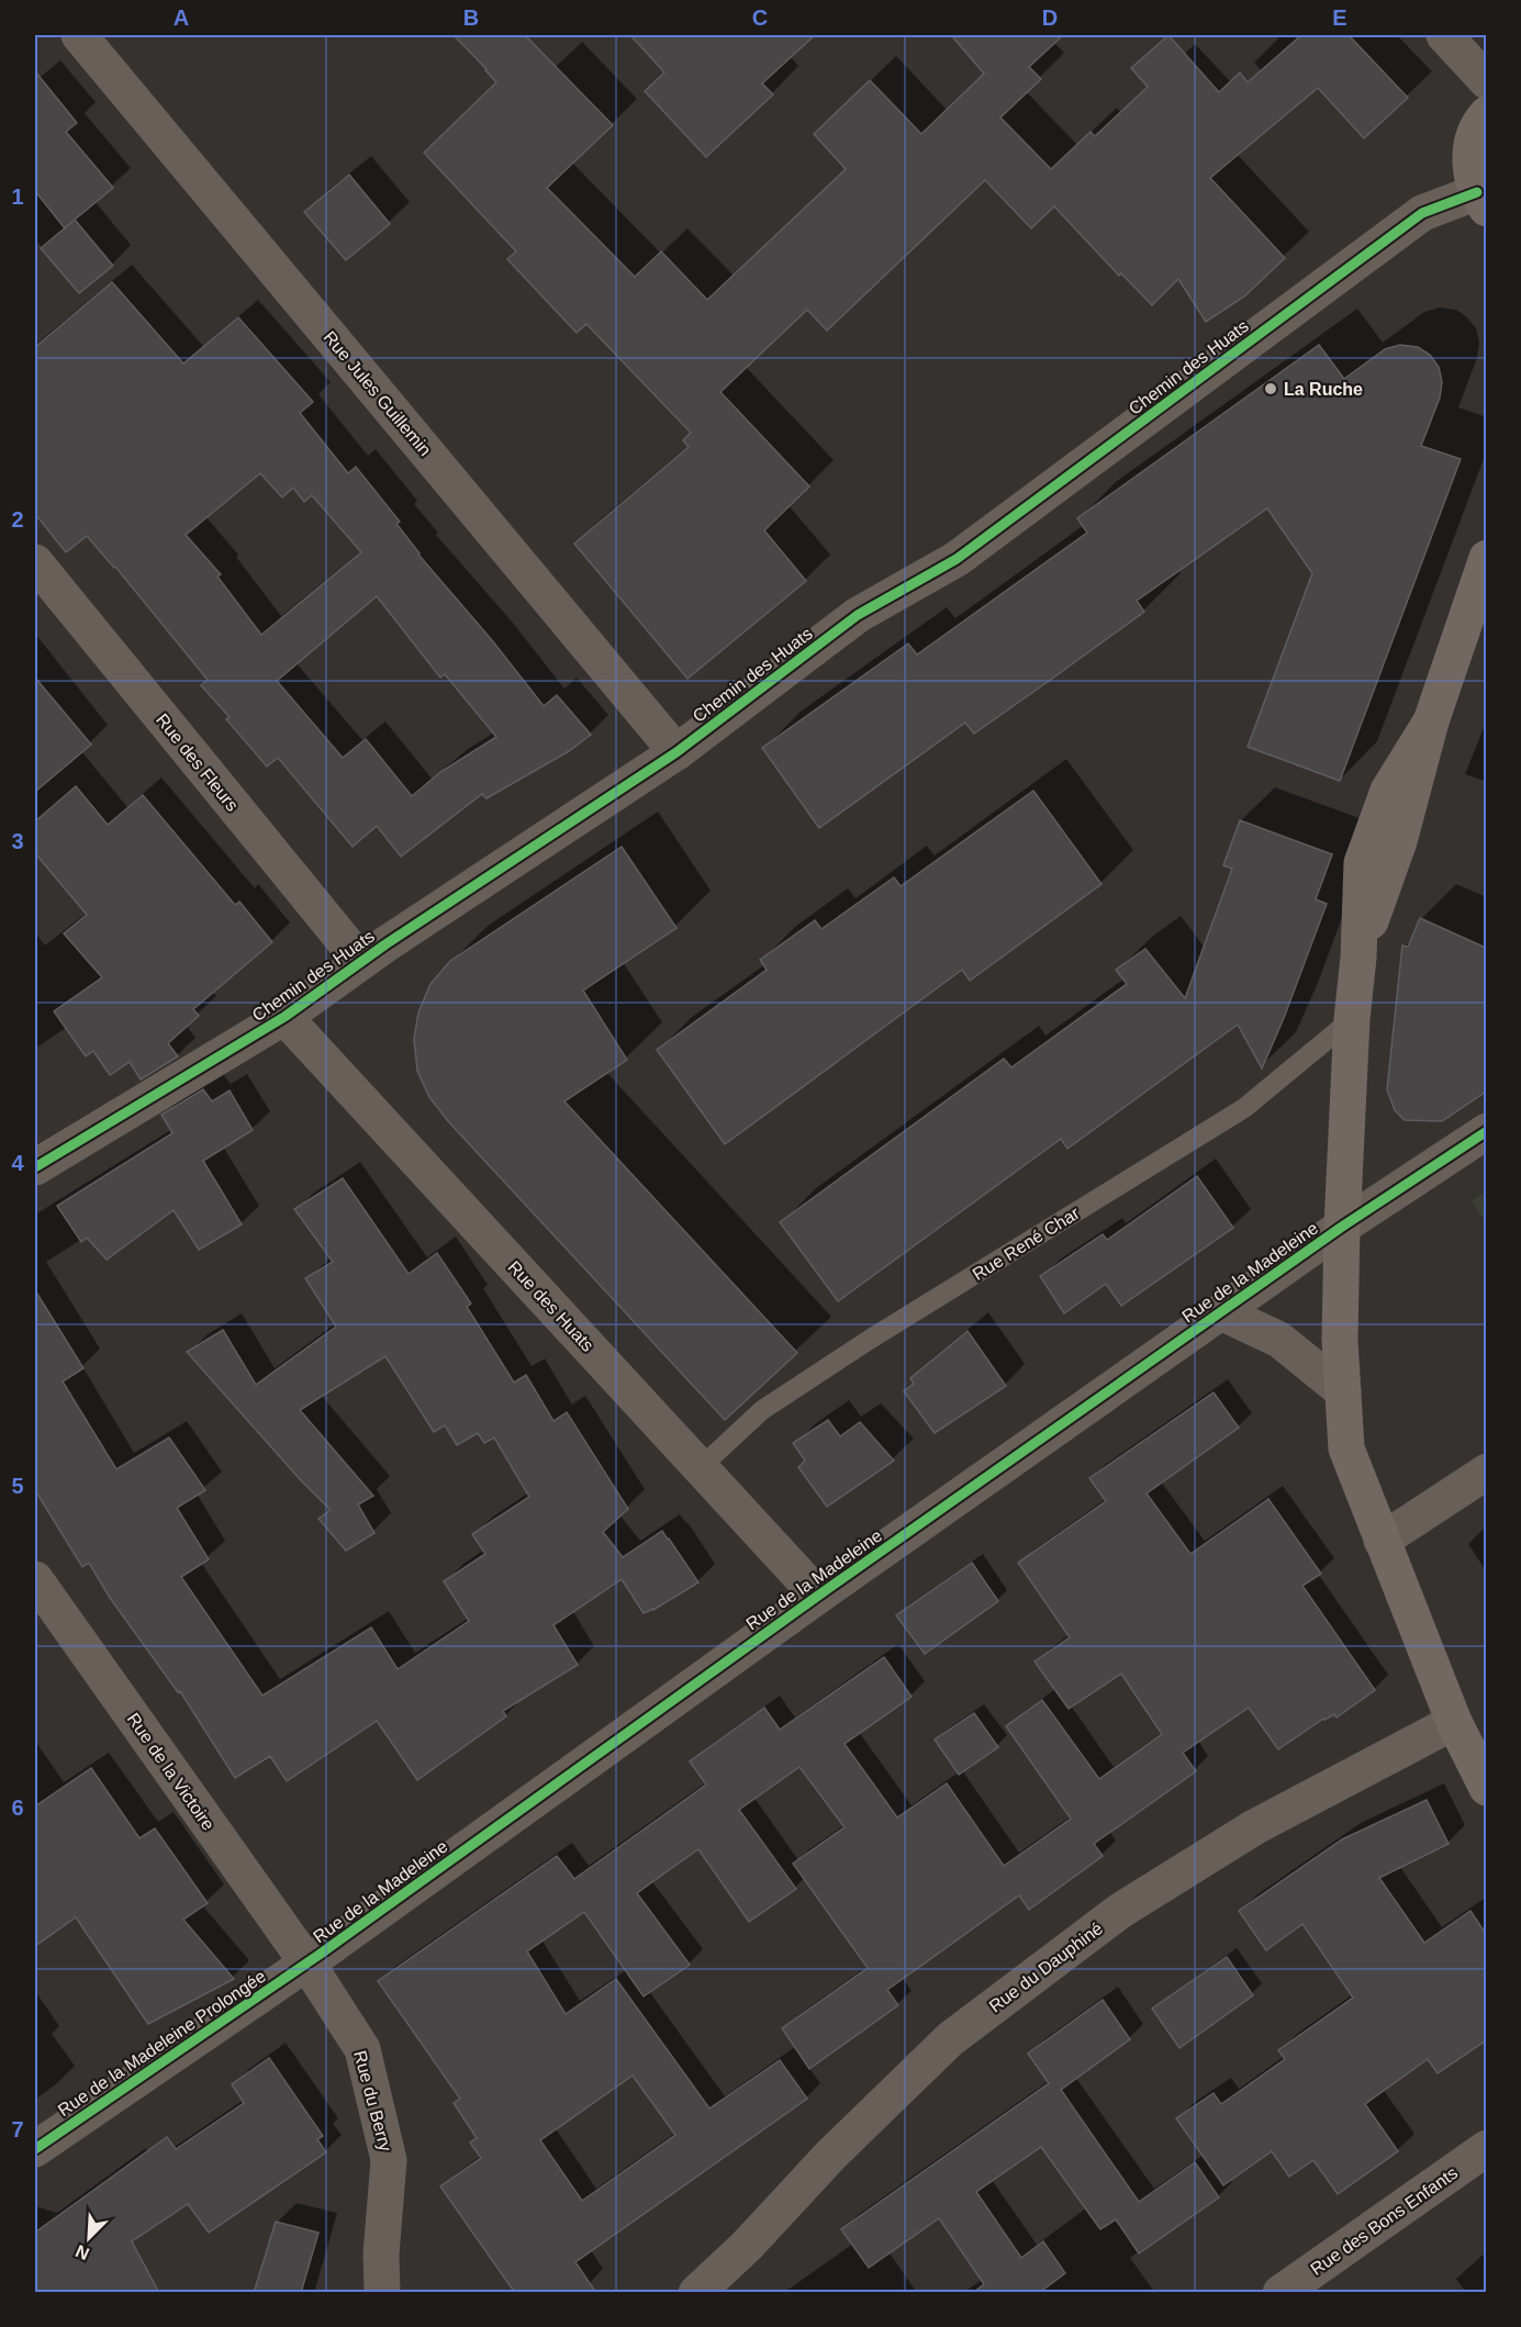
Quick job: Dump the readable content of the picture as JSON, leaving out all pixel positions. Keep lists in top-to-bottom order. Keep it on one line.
{"streets":{"street":["Chemin des Huats","Rue Jules Guillemin","Rue des Fleurs","Rue de la Madeleine","Rue des Huats","Rue de la Victoire","Rue du Dauphiné","Rue de la Madeleine Prolongée","Rue du Berry","Rue des Bons Enfants"],"lane":["Rue René Char"]},"crossings":[["Chemin des Huats","Rue Jules Guillemin"],["Chemin des Huats","Rue des Fleurs"],["Chemin des Huats","Rue des Huats"],["Rue René Char","Rue des Huats"],["Rue de la Madeleine","Rue des Huats"],["Rue de la Madeleine","Rue de la Victoire"],["Rue de la Madeleine","Rue de la Madeleine Prolongée"],["Rue de la Madeleine","Rue du Berry"],["Rue de la Victoire","Rue de la Madeleine Prolongée"],["Rue de la Victoire","Rue du Berry"],["Rue de la Madeleine Prolongée","Rue du Berry"]],"places":["La Ruche"],"north":"bottom left","grid":{"columns":["A","B","C","D","E"],"rows":["1","2","3","4","5","6","7"]}}
